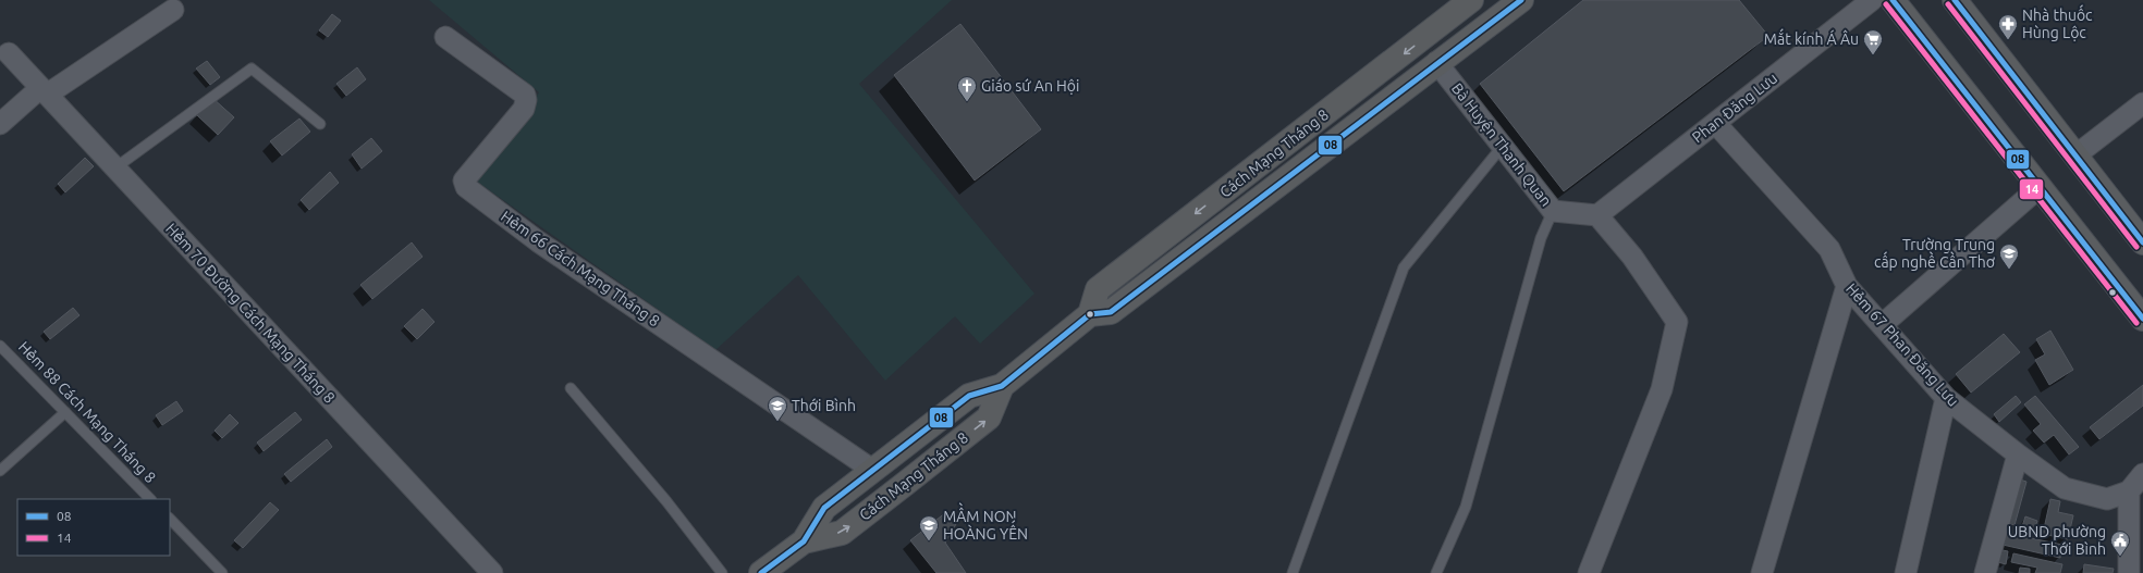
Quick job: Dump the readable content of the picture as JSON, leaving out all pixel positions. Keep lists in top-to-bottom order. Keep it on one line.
{"streets":{"highway":["Cách Mạng Tháng 8"],"street":["Phan Đăng Lưu","Bà Huyện Thanh Quan","Hẻm 66 Cách Mạng Tháng 8","Hẻm 70 Đường Cách Mạng Tháng 8","Hẻm 67 Phan Đăng Lưu"],"lane":["Hẻm 88 Cách Mạng Tháng 8"]},"crossings":[["Phan Đăng Lưu","Bà Huyện Thanh Quan"],["Phan Đăng Lưu","Hẻm 67 Phan Đăng Lưu"],["Bà Huyện Thanh Quan","Cách Mạng Tháng 8"],["Cách Mạng Tháng 8","Hẻm 66 Cách Mạng Tháng 8"]],"places":{"pharmacy":["Nhà thuốc Hùng Lộc"],"supermarket":["Mắt kính Á Âu"],"church":["Giáo sứ An Hội"],"school or university":["Trường Trung cấp nghề Cần Thơ","Thới Bình","MẦM NON HOÀNG YẾN"],"public building":["UBND phường Thới Bình"]},"lines":["transit line 08","transit line 14"],"legend":["08","14"]}
